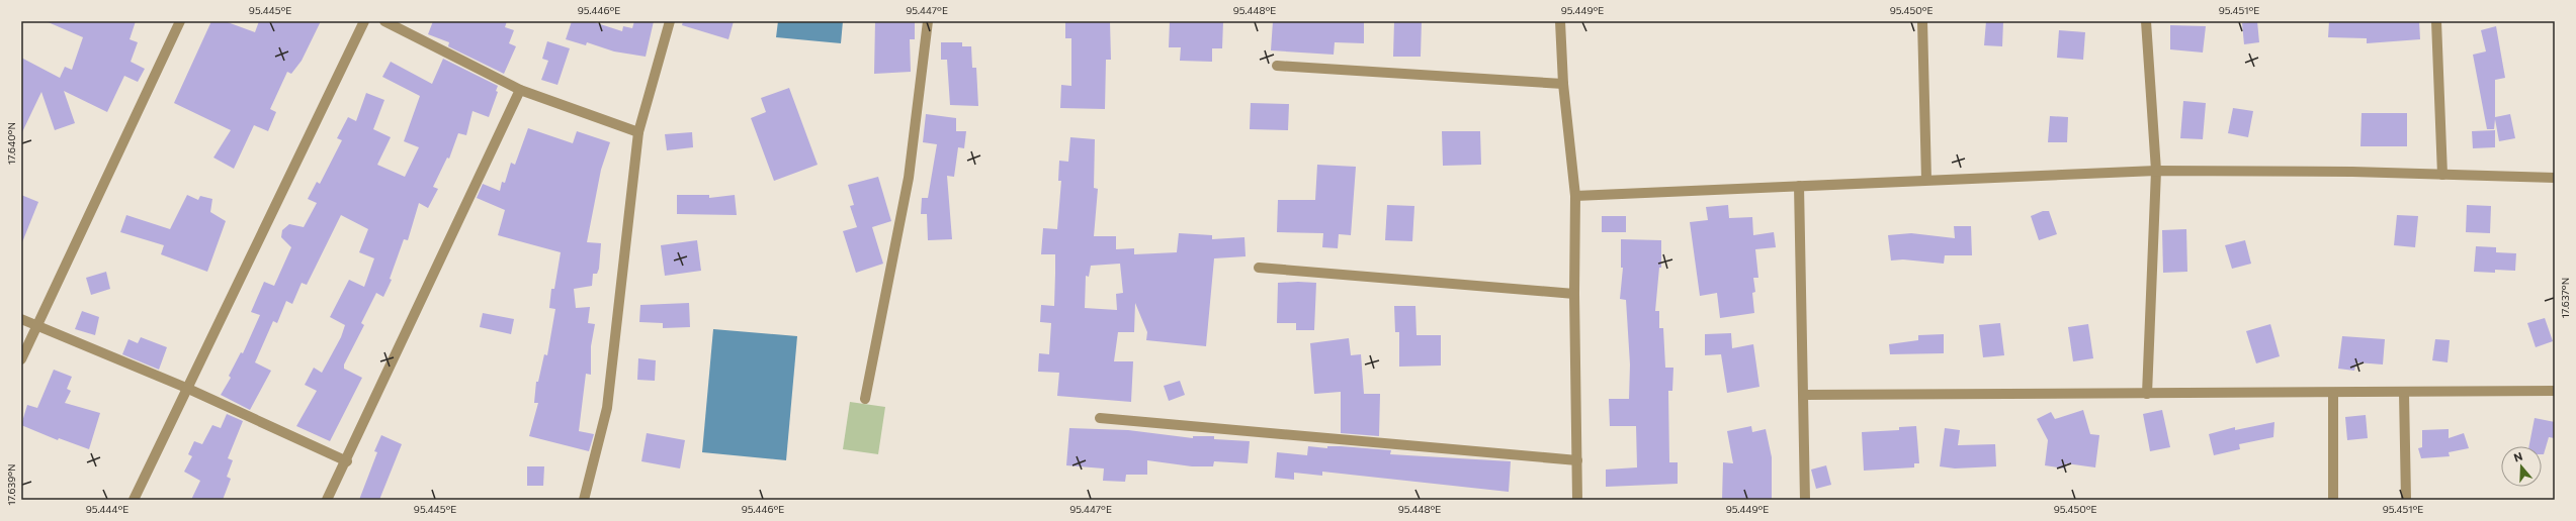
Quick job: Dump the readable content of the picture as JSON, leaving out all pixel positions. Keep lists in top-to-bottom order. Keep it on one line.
{"north":"top","coordinates":["95.445°E","95.446°E","95.447°E","95.448°E","95.449°E","95.450°E","95.451°E","17.640°N","17.637°N","17.639°N","95.444°E"]}
